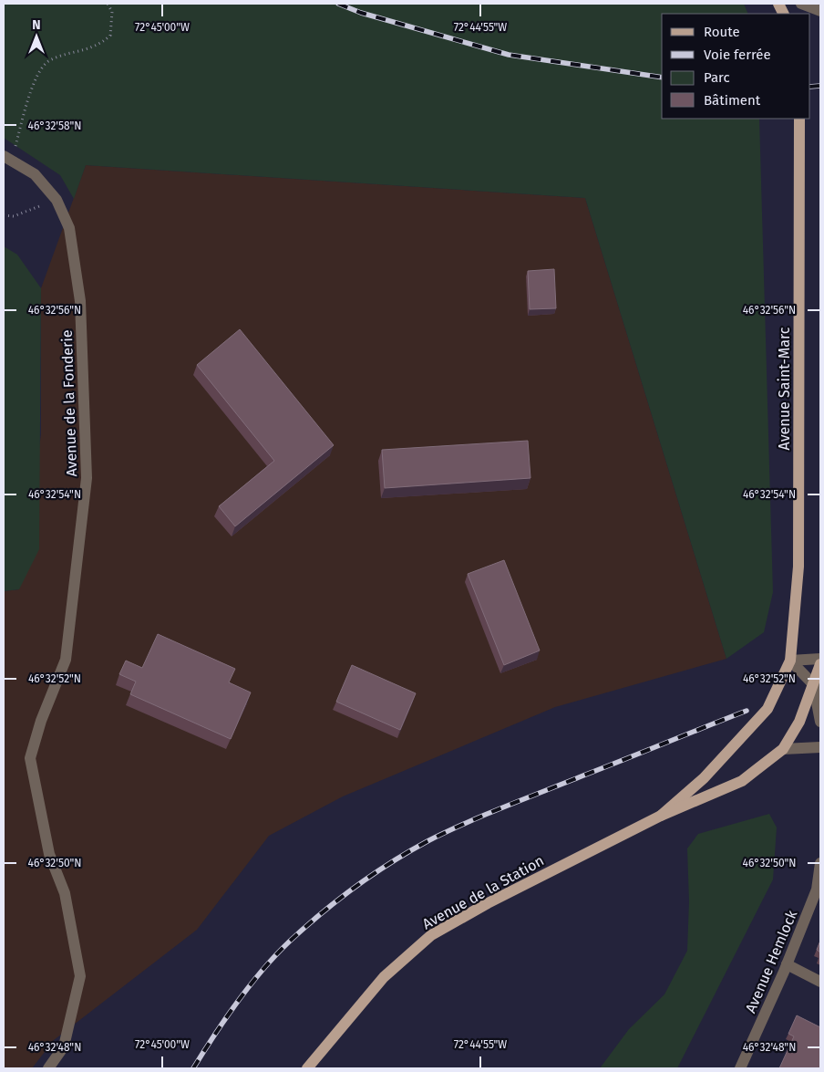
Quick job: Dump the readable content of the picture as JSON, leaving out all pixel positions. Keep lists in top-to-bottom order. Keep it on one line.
{"streets":{"main road":["Avenue Saint-Marc","Avenue de la Station"],"street":["Avenue de la Fonderie","Avenue Hemlock"]},"legend":["Route","Voie ferrée","Parc","Bâtiment"],"north":"top","coordinates":["72°45'00\"W","72°44'55\"W","46°32'58\"N","46°32'56\"N","46°32'54\"N","46°32'52\"N","46°32'50\"N","46°32'48\"N"]}
